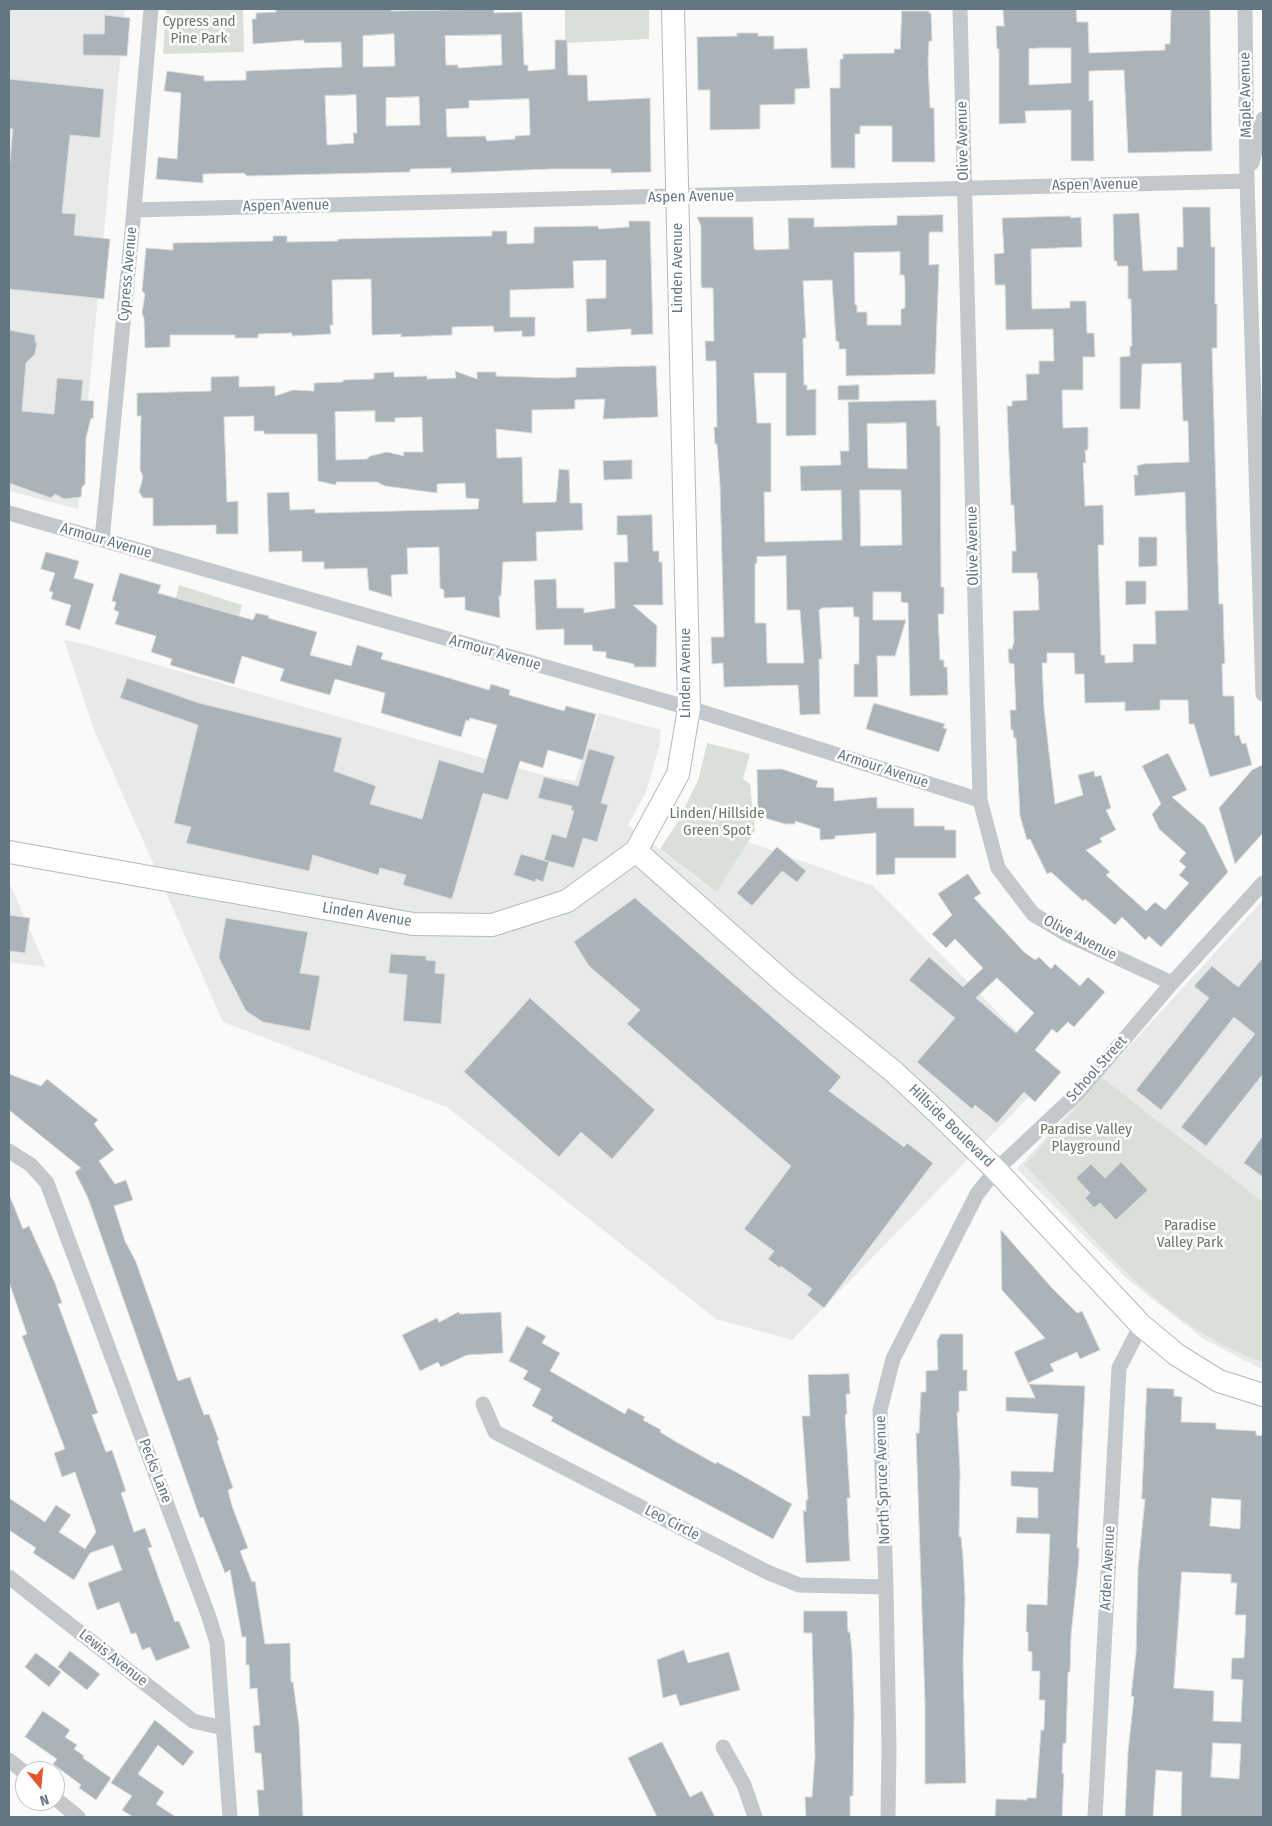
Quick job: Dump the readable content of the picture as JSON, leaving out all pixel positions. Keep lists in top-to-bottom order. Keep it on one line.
{"streets":{"street":["Maple Avenue","Olive Avenue","Aspen Avenue","Linden Avenue","Cypress Avenue","Armour Avenue","School Street","Hillside Boulevard","Pecks Lane","North Spruce Avenue","Leo Circle","Arden Avenue","Lewis Avenue"]},"crossings":[["Maple Avenue","Aspen Avenue"],["Olive Avenue","Aspen Avenue"],["Olive Avenue","Armour Avenue"],["Olive Avenue","School Street"],["Aspen Avenue","Linden Avenue"],["Aspen Avenue","Cypress Avenue"],["Linden Avenue","Armour Avenue"],["Linden Avenue","Hillside Boulevard"],["Cypress Avenue","Armour Avenue"],["School Street","Hillside Boulevard"],["School Street","North Spruce Avenue"],["Hillside Boulevard","North Spruce Avenue"],["Hillside Boulevard","Arden Avenue"],["Pecks Lane","Lewis Avenue"],["North Spruce Avenue","Leo Circle"]],"parks":["Cypress and Pine Park","Linden/Hillside Green Spot","Paradise Valley Playground","Paradise Valley Park"],"north":"bottom"}
